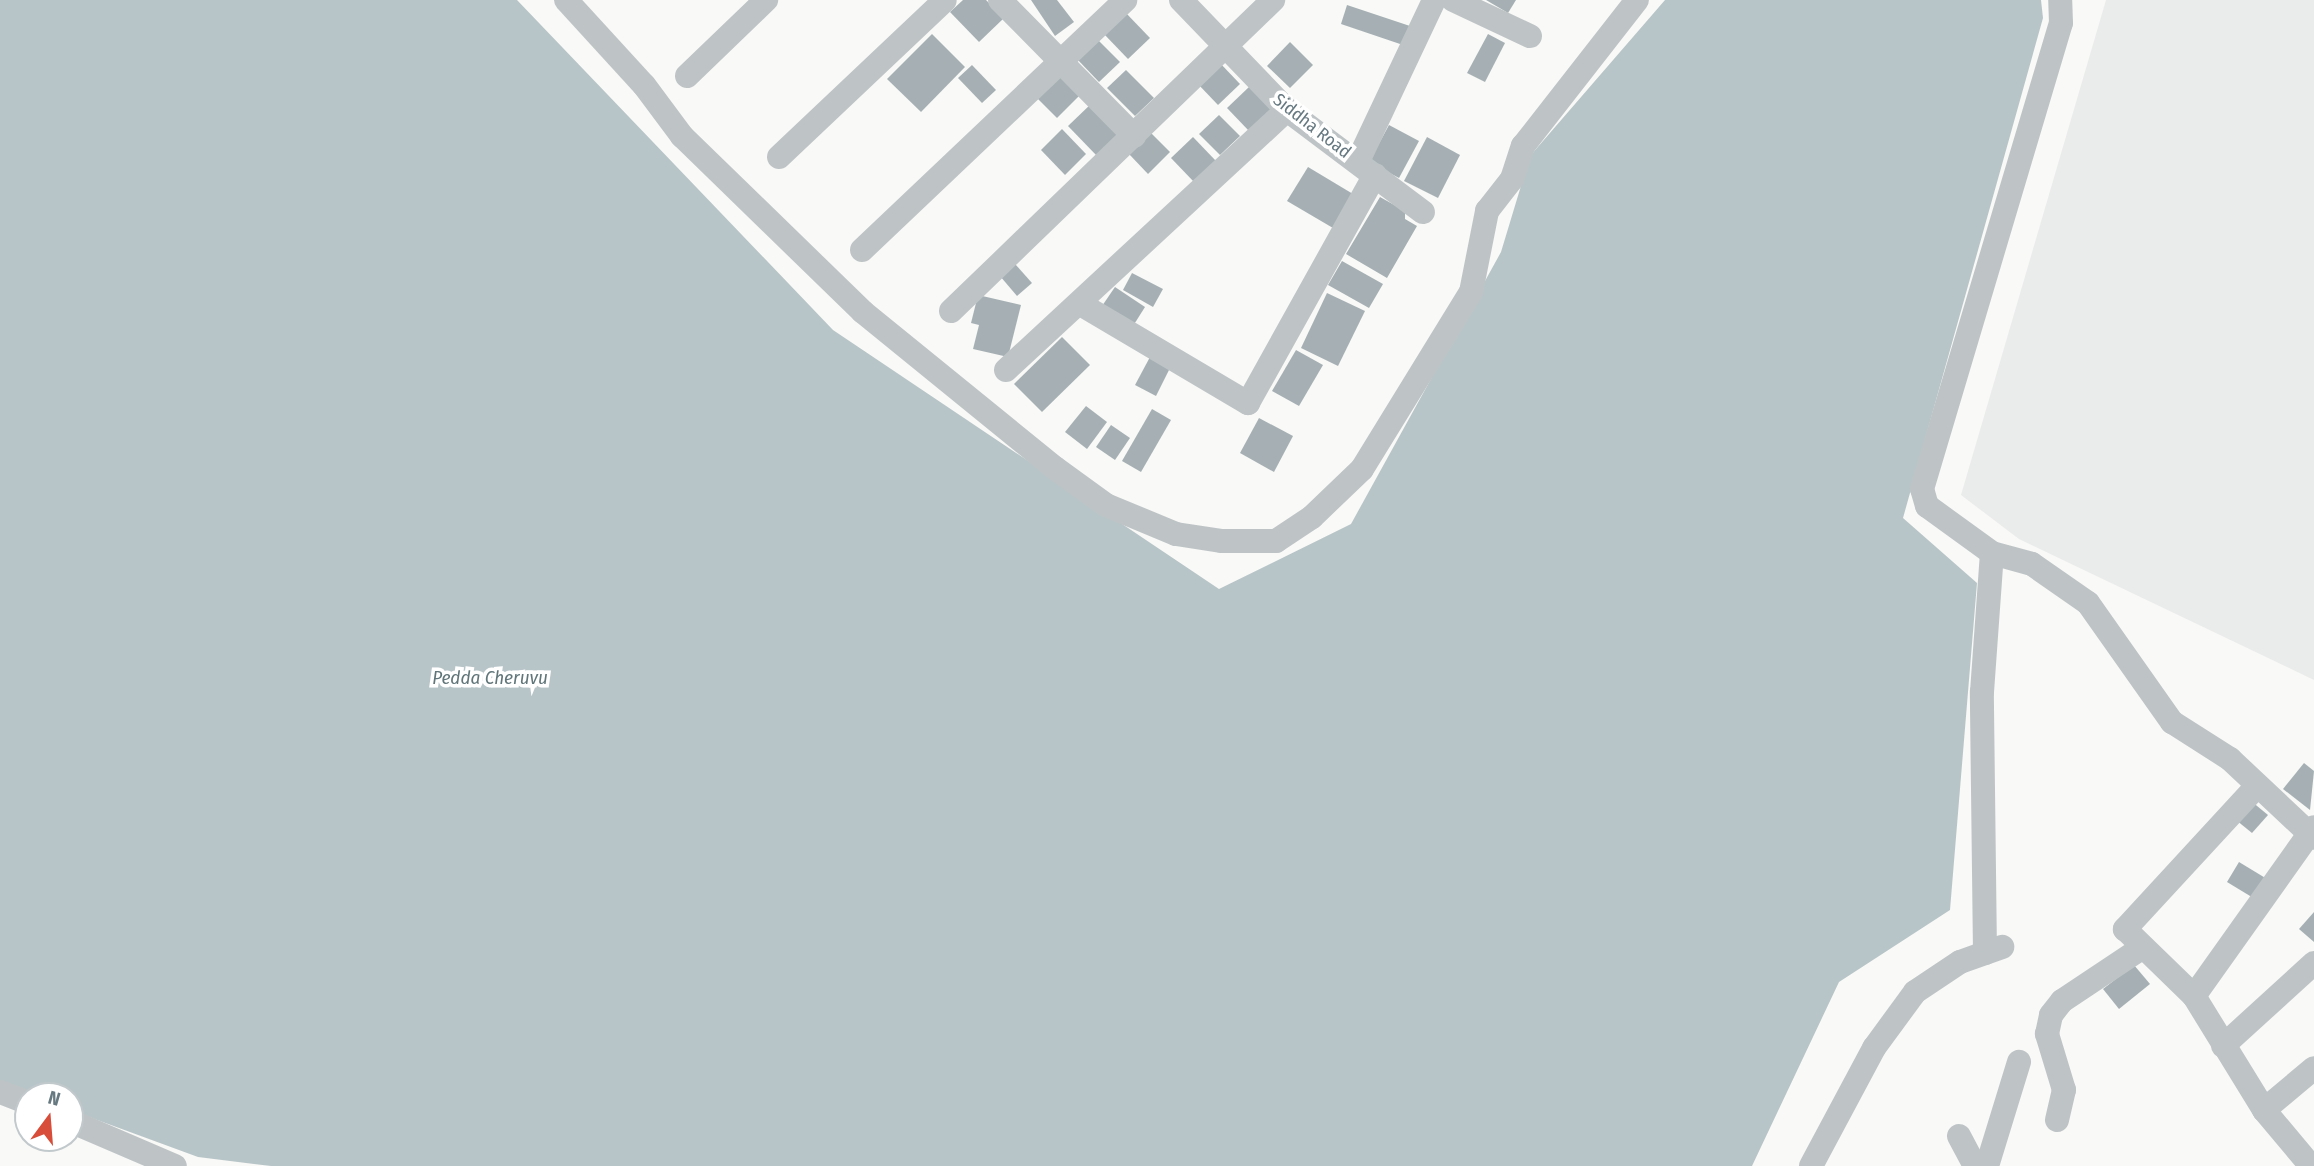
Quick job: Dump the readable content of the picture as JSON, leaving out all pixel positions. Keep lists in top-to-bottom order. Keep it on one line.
{"streets":{"street":["Siddha Road"]},"water":["Pedda Cheruvu"],"north":"top"}
